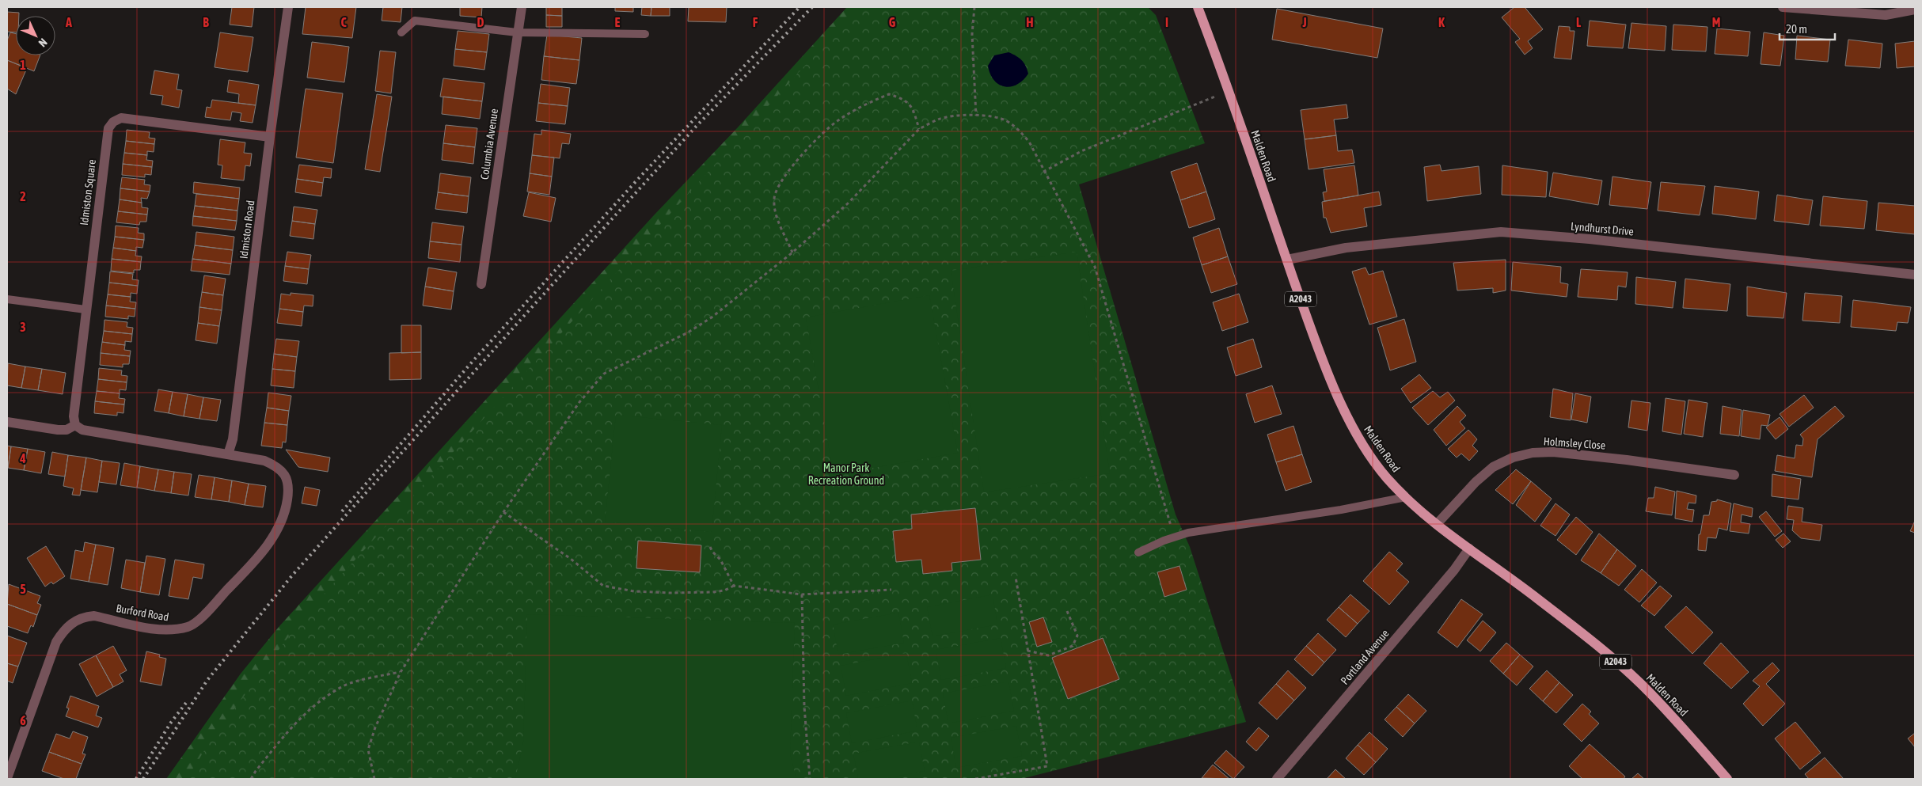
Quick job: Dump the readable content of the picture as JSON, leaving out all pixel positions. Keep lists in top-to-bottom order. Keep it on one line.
{"streets":{"main road":["Malden Road","A2043"],"street":["Columbia Avenue","Idmiston Square","Lyndhurst Drive","Idmiston Road","Holmsley Close","Burford Road","Portland Avenue"]},"crossings":[["Malden Road","Lyndhurst Drive"],["Malden Road","Holmsley Close"],["Malden Road","Portland Avenue"],["Idmiston Square","Idmiston Road"],["Idmiston Road","Burford Road"]],"parks":["Manor Park Recreation Ground"],"scale_bar":"20 m","north":"bottom right","grid":{"columns":["A","B","C","D","E","F","G","H","I","J","K","L","M"],"rows":["1","2","3","4","5","6"]}}
